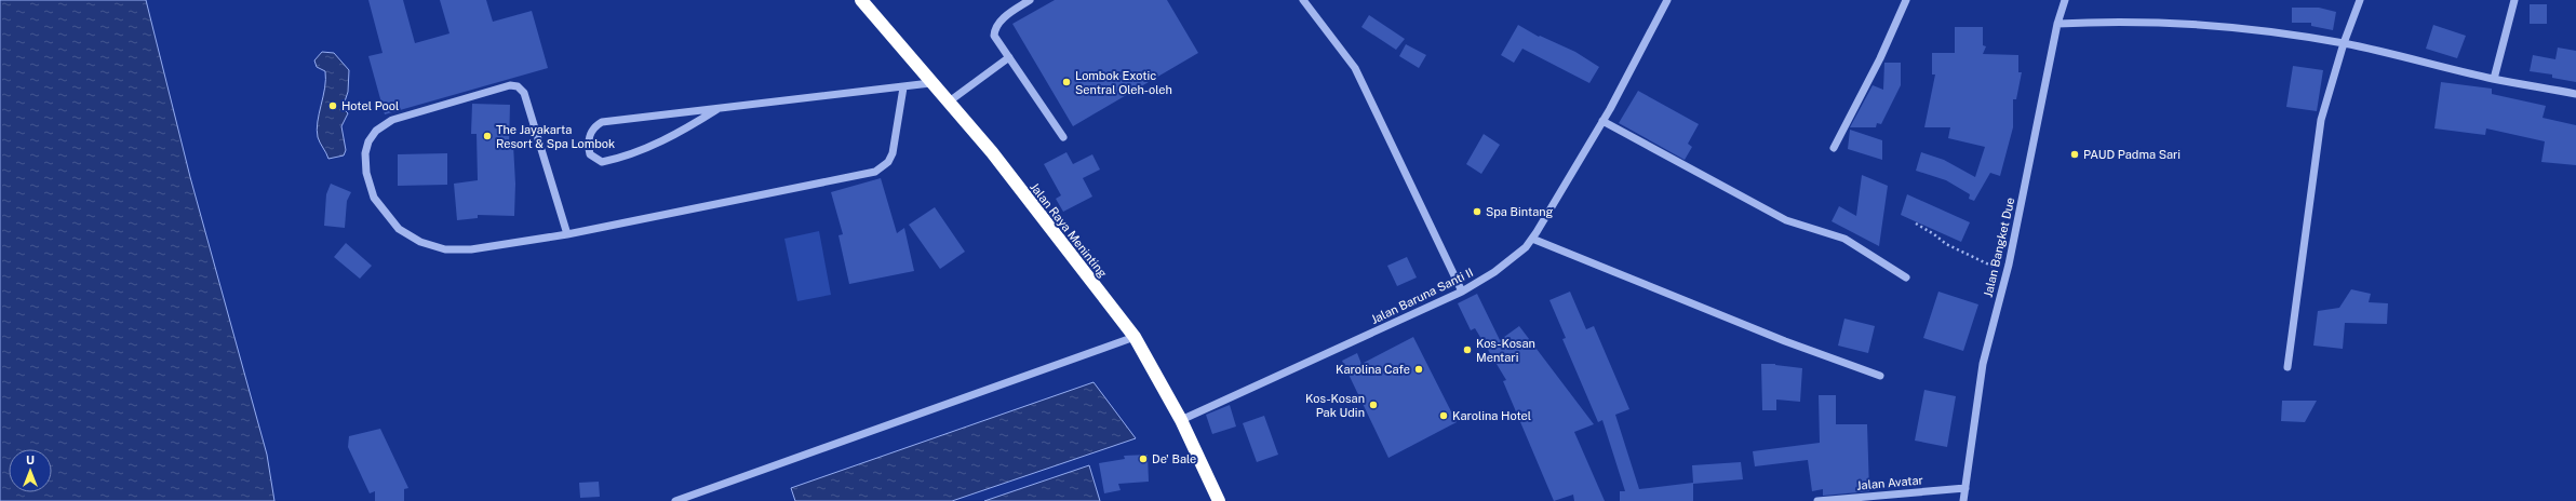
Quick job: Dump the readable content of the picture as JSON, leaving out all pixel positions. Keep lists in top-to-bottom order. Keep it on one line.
{"streets":{"highway":["Jalan Raya Meninting"],"street":["Jalan Bangket Due","Jalan Baruna Santi II","Jalan Avatar"]},"crossings":[["Jalan Raya Meninting","Jalan Baruna Santi II"],["Jalan Bangket Due","Jalan Avatar"]],"places":["Lombok Exotic Sentral Oleh-oleh","Hotel Pool","The Jayakarta Resort & Spa Lombok","PAUD Padma Sari","Spa Bintang","Kos-Kosan Mentari","Karolina Cafe","Kos-Kosan Pak Udin","Karolina Hotel","De' Bale"],"north":"top"}
